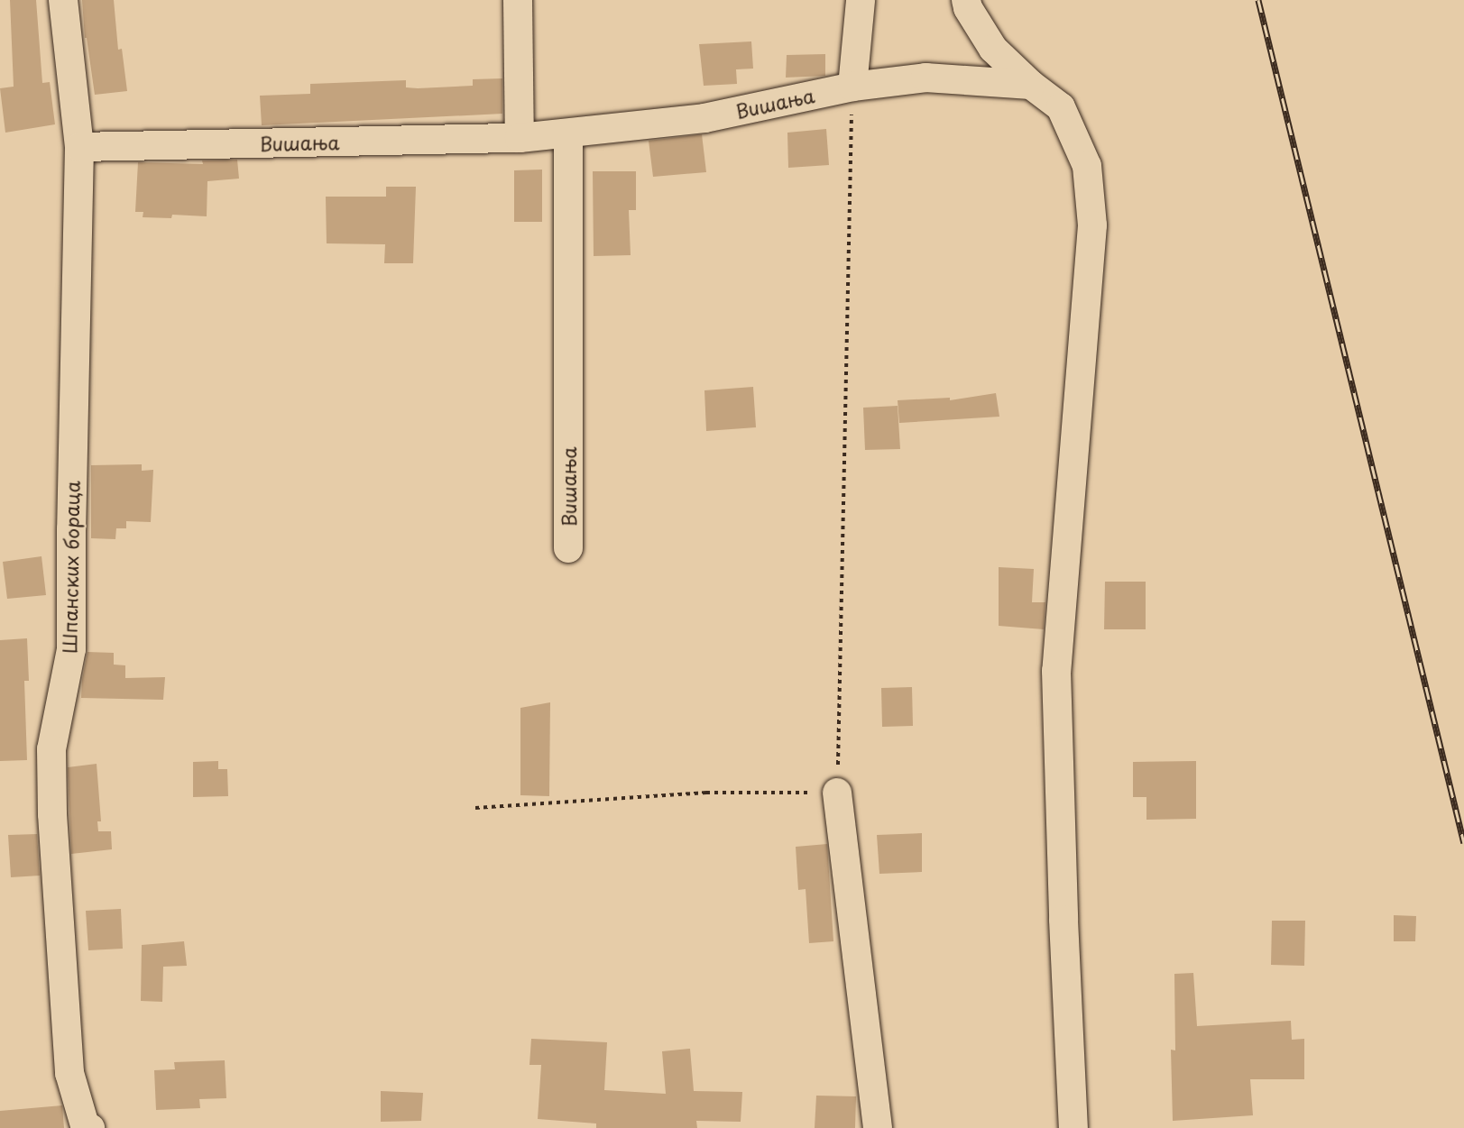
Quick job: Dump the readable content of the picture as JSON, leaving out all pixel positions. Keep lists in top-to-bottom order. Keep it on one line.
{"streets":{"street":["Вишања","Шпанских бораца"]},"crossings":[["Вишања","Шпанских бораца"]]}
